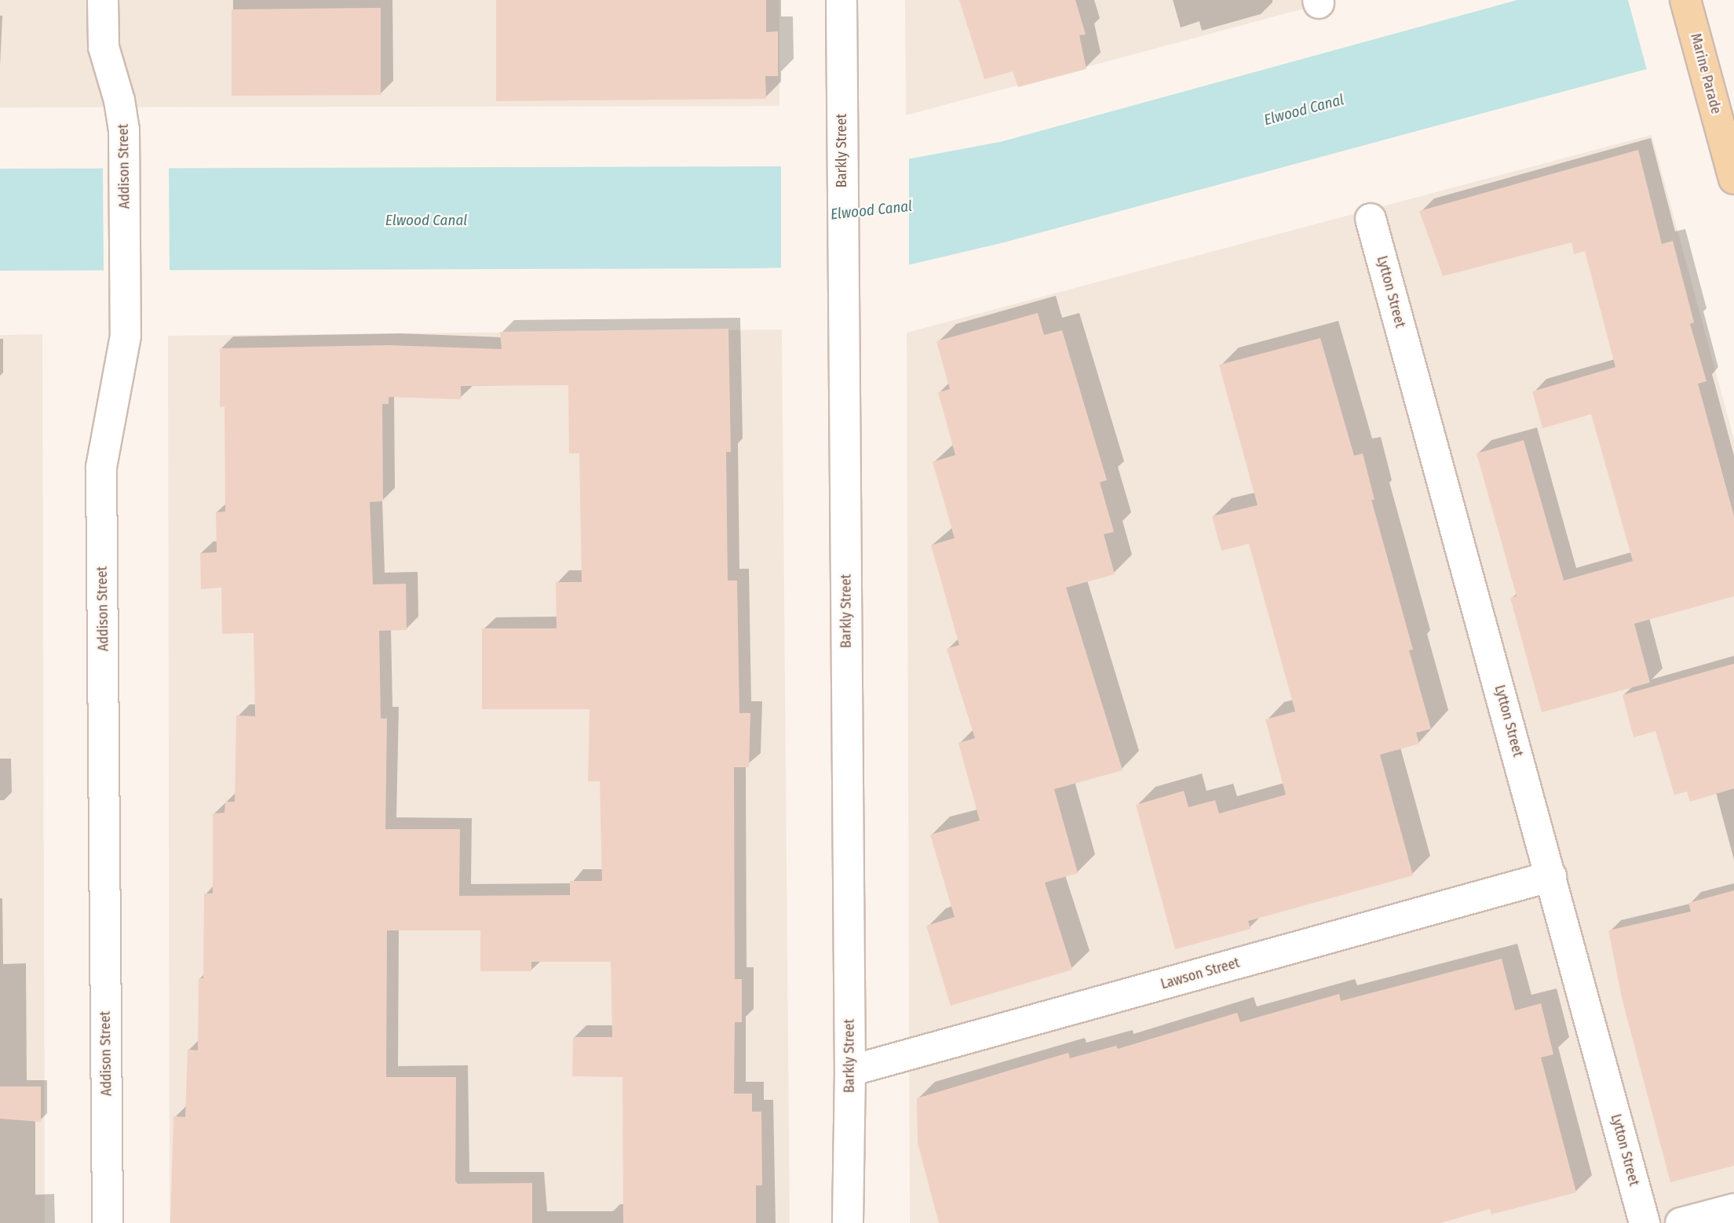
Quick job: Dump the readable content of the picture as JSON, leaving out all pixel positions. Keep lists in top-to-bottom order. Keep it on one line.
{"streets":{"main road":["Marine Parade"],"street":["Barkly Street","Addison Street","Lytton Street","Lawson Street"]},"crossings":[["Barkly Street","Lawson Street"],["Lytton Street","Lawson Street"]],"water":["Elwood Canal"]}
